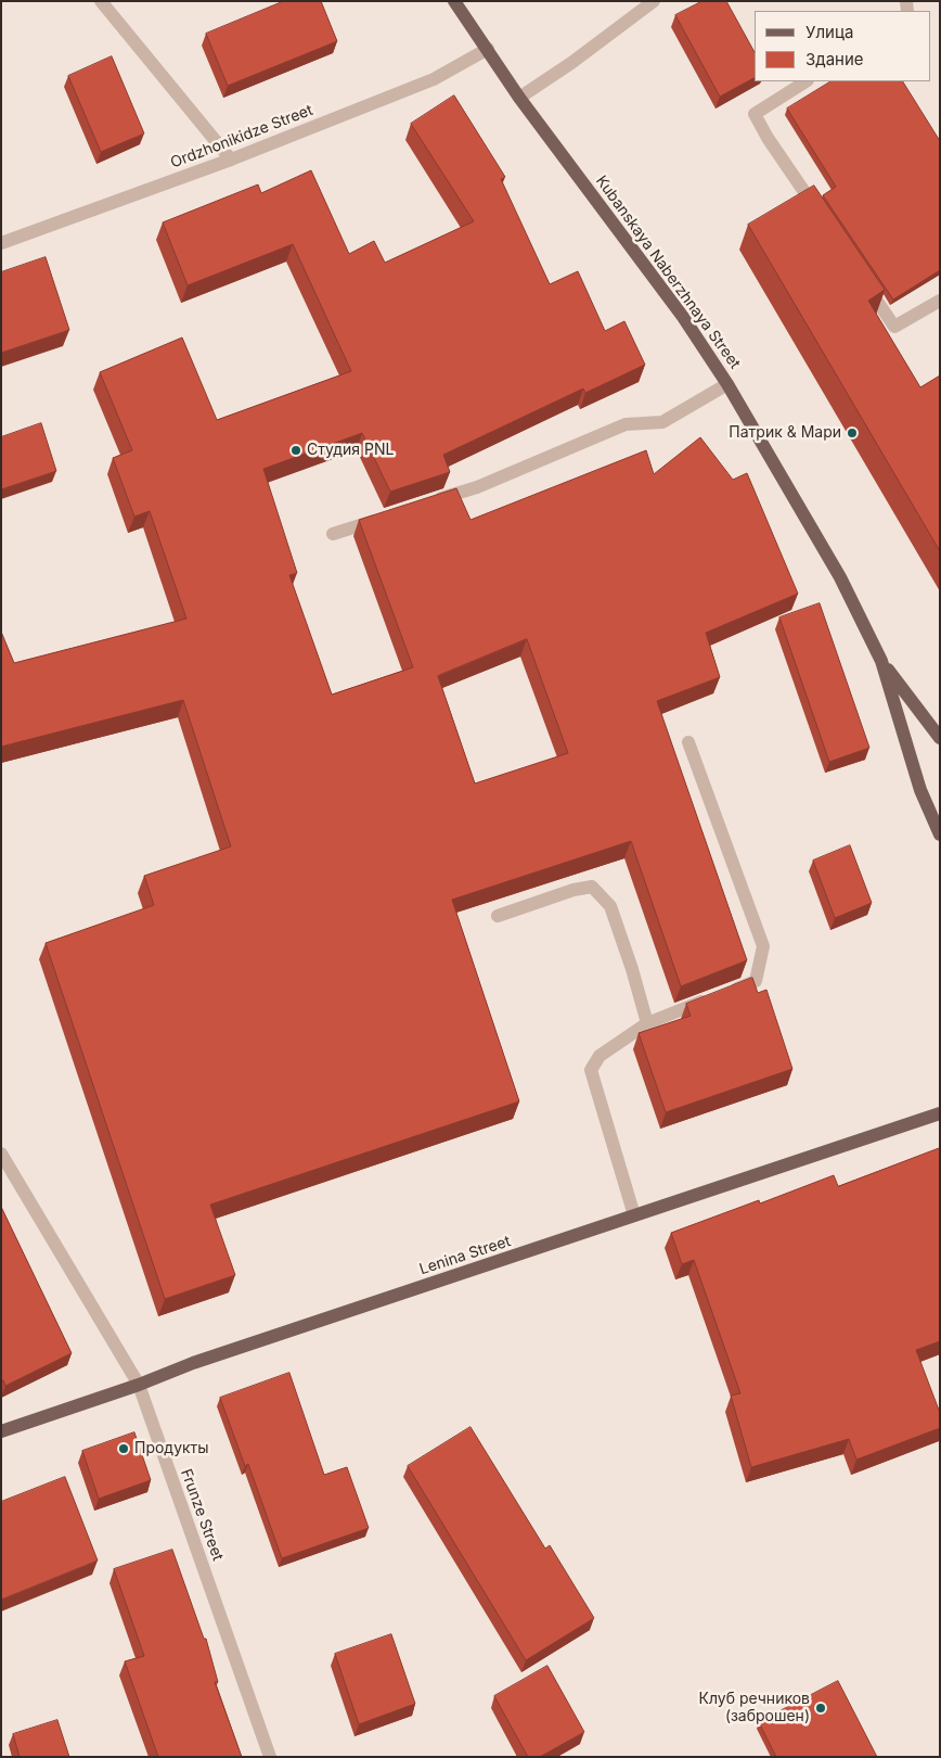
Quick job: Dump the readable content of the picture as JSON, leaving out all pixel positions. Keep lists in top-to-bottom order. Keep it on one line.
{"streets":{"main road":["Kubanskaya Naberzhnaya Street","Lenina Street"],"street":["Ordzhonikidze Street","Frunze Street"]},"crossings":[["Ordzhonikidze Street","Kubanskaya Naberzhnaya Street"],["Lenina Street","Frunze Street"]],"places":["Патрик & Мари","Студия PNL","Продукты","Клуб речников (заброшен)"],"legend":["Улица","Здание"]}
